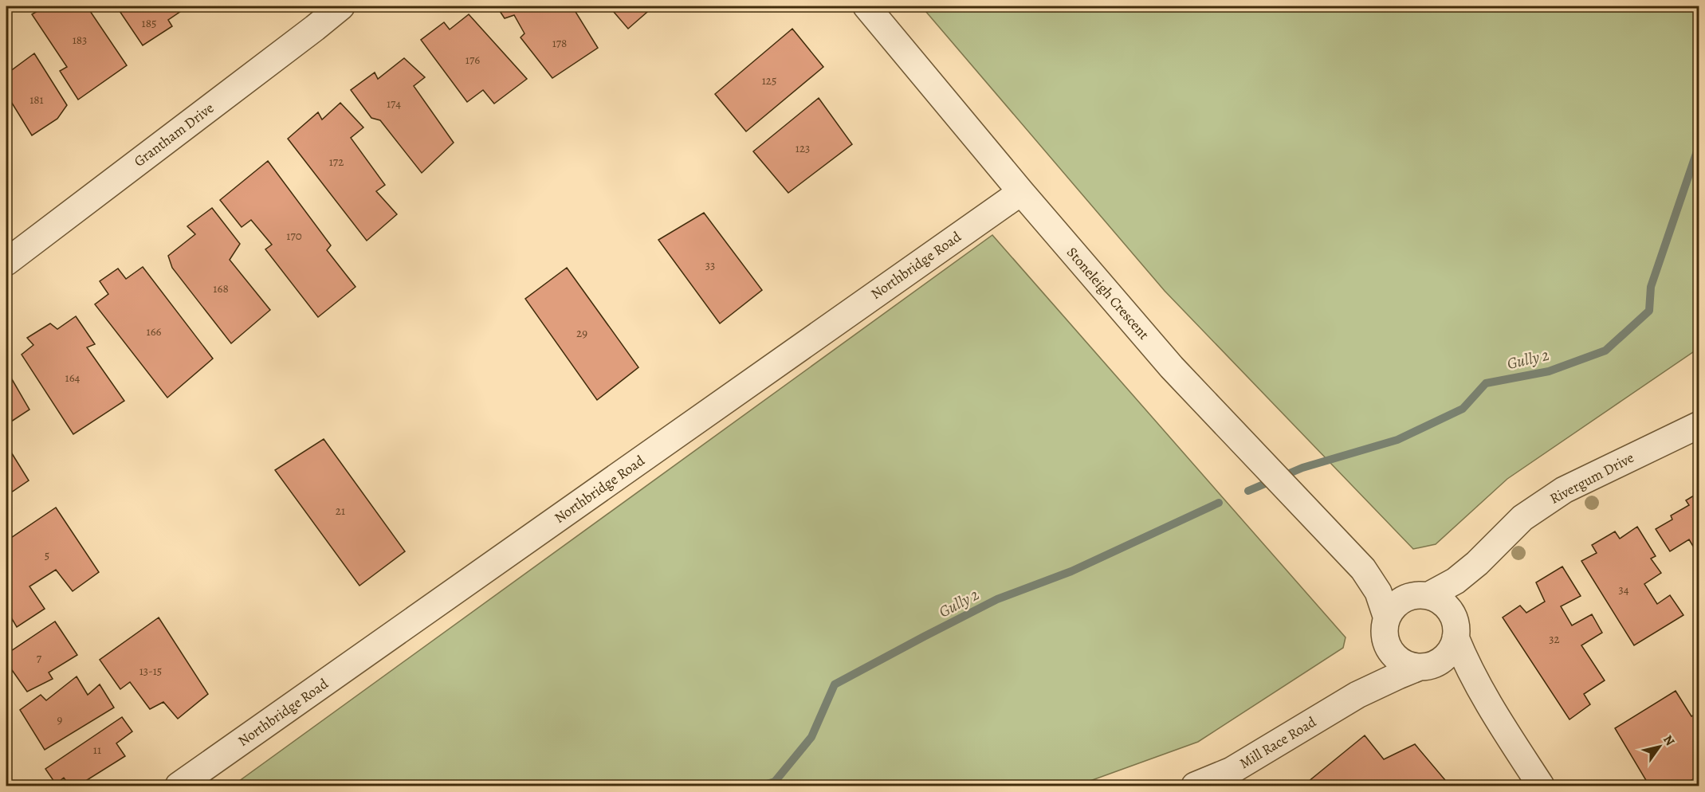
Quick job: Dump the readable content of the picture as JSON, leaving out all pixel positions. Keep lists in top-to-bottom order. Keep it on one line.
{"streets":{"street":["Grantham Drive","Northbridge Road","Stoneleigh Crescent","Rivergum Drive","Mill Race Road"]},"crossings":[["Northbridge Road","Stoneleigh Crescent"],["Stoneleigh Crescent","Rivergum Drive"],["Stoneleigh Crescent","Mill Race Road"],["Rivergum Drive","Mill Race Road"]],"water":["Gully 2"],"house_numbers":["185","183","178","176","125","181","174","123","172","170","33","168","166","29","164","21","5","34","32","7","13-15","9","11"],"north":"top right"}
